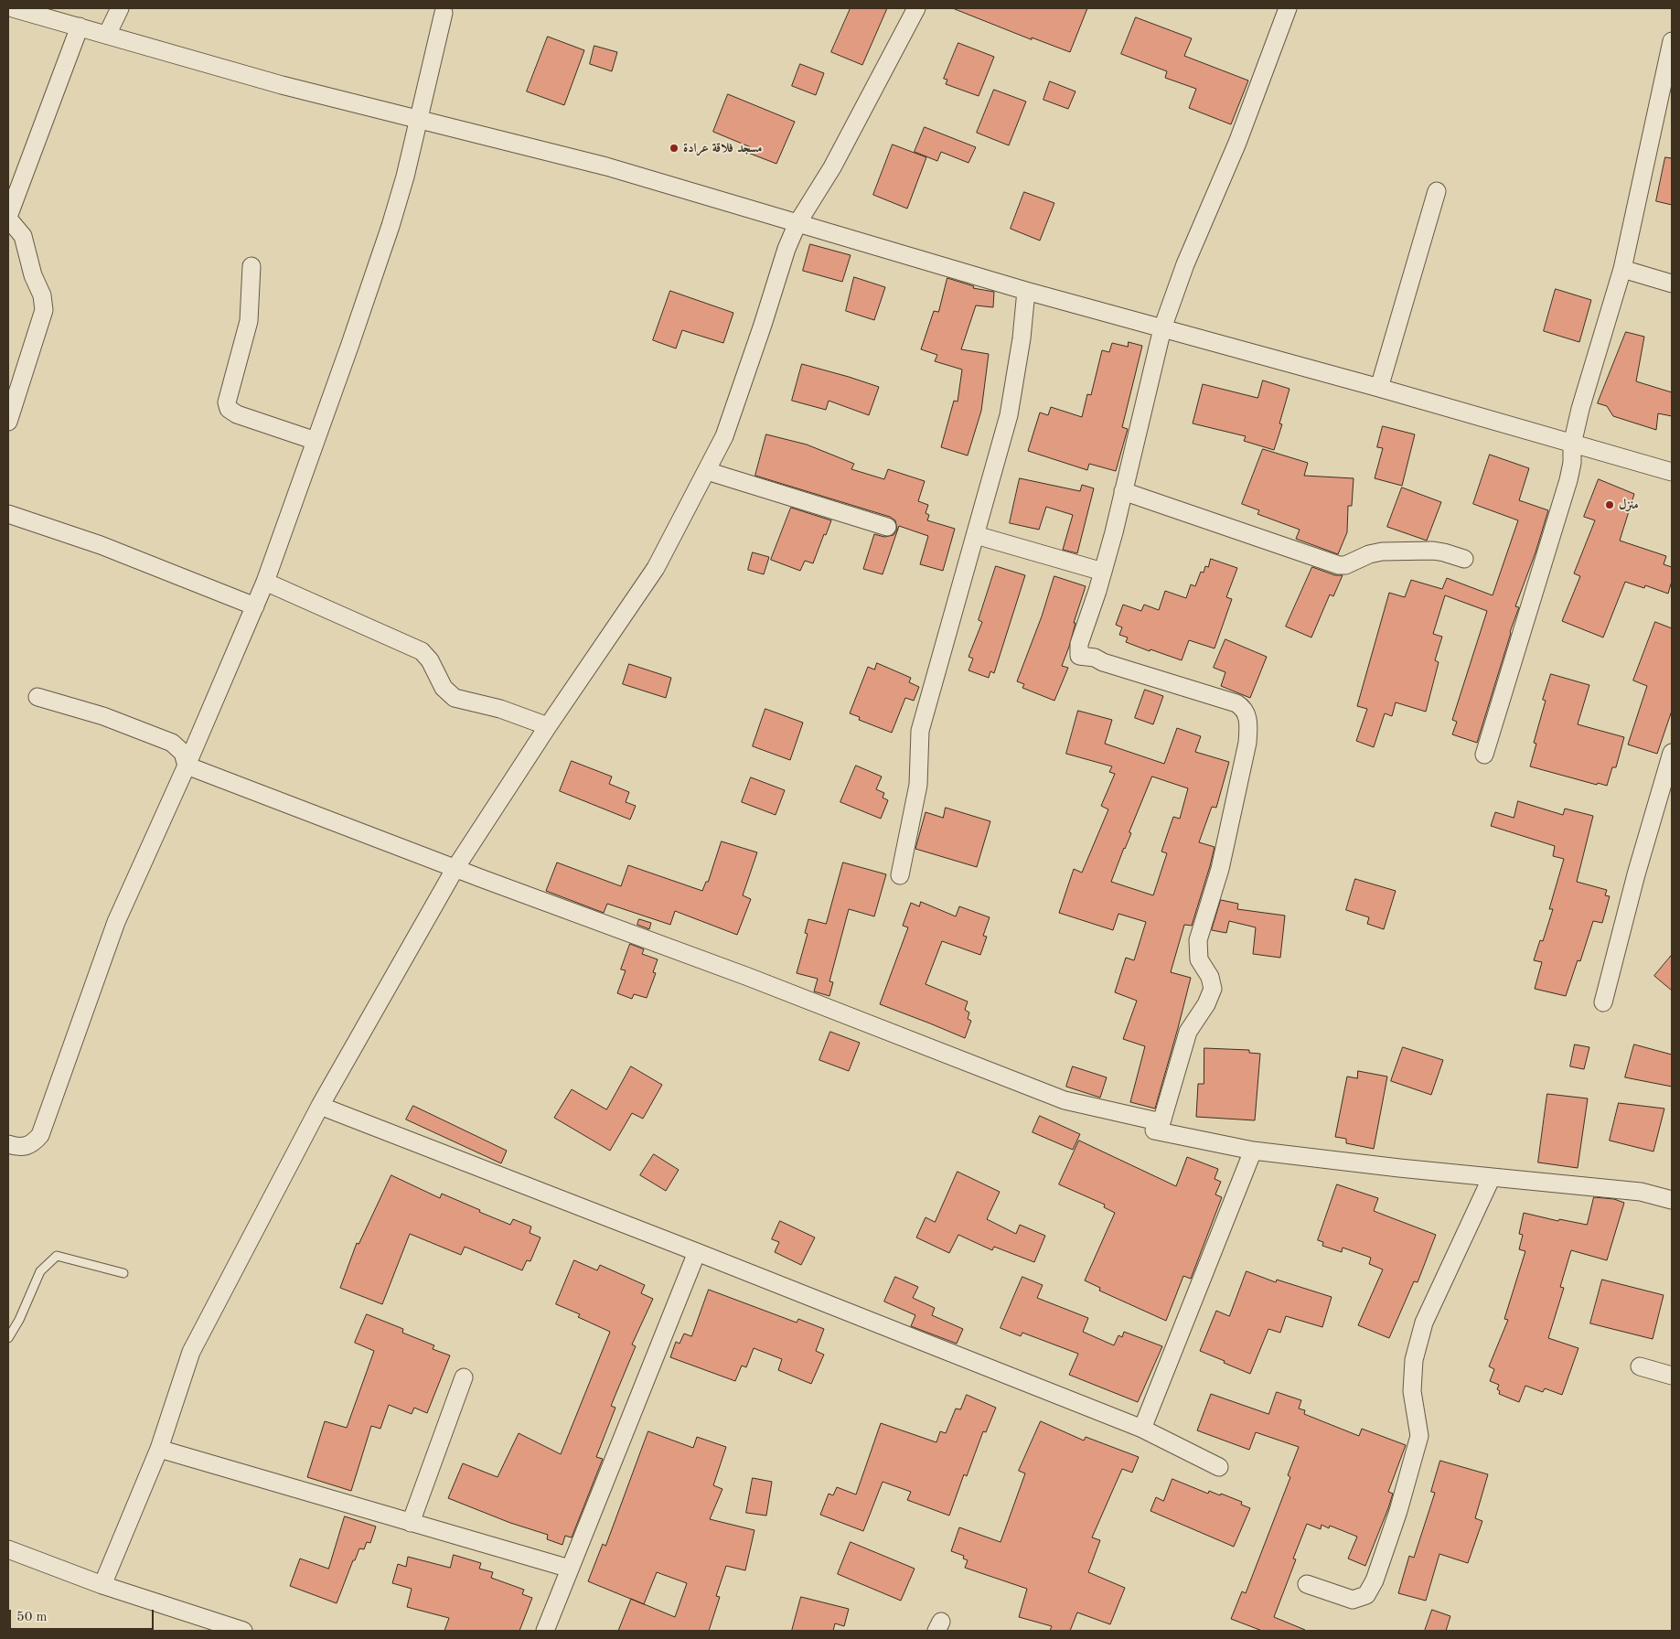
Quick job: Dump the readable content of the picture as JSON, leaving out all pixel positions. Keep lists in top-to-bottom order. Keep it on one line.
{"places":["مسجد فلاقة عرادة","منزل"],"scale_bar":"50 m"}
